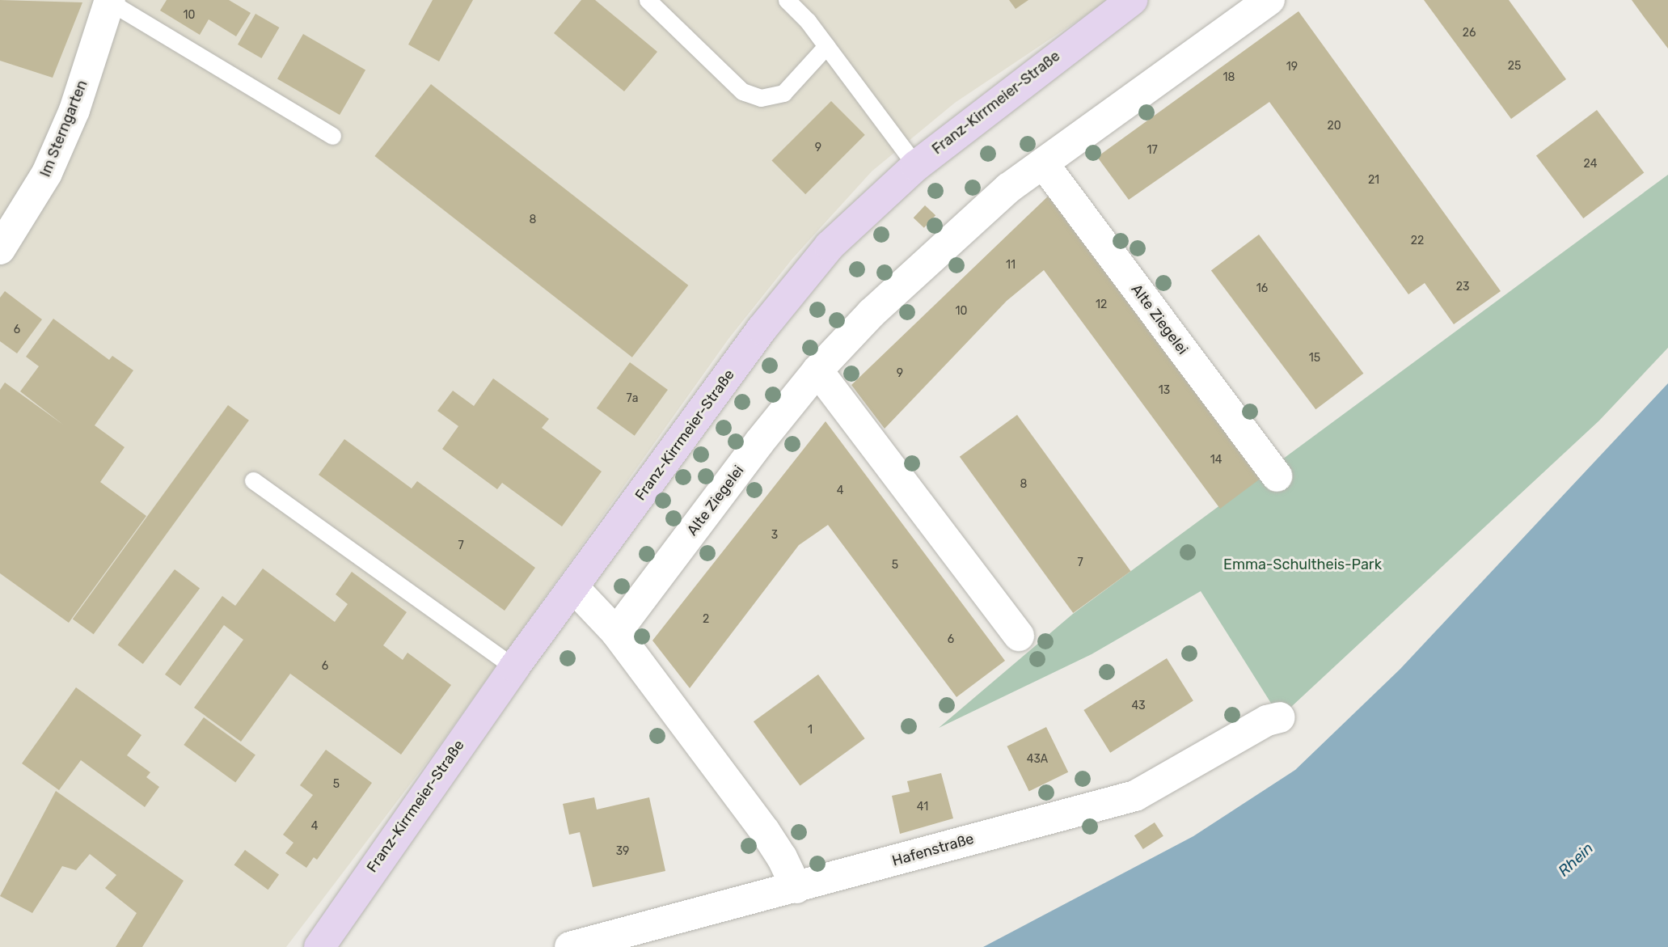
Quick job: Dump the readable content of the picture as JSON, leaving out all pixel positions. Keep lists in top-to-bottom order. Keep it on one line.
{"streets":{"street":["Franz-Kirrmeier-Straße","Im Sterngarten","Alte Ziegelei","Hafenstraße"]},"water":["Rhein"],"parks":["Emma-Schultheis-Park"],"house_numbers":["10","26","25","19","18","20","9","17","24","21","8","22","11","23","16","12","10","6","15","9","13","7a","14","8","4","3","7","7","5","2","6","6","43","1","43A","5","41","4","39"]}
